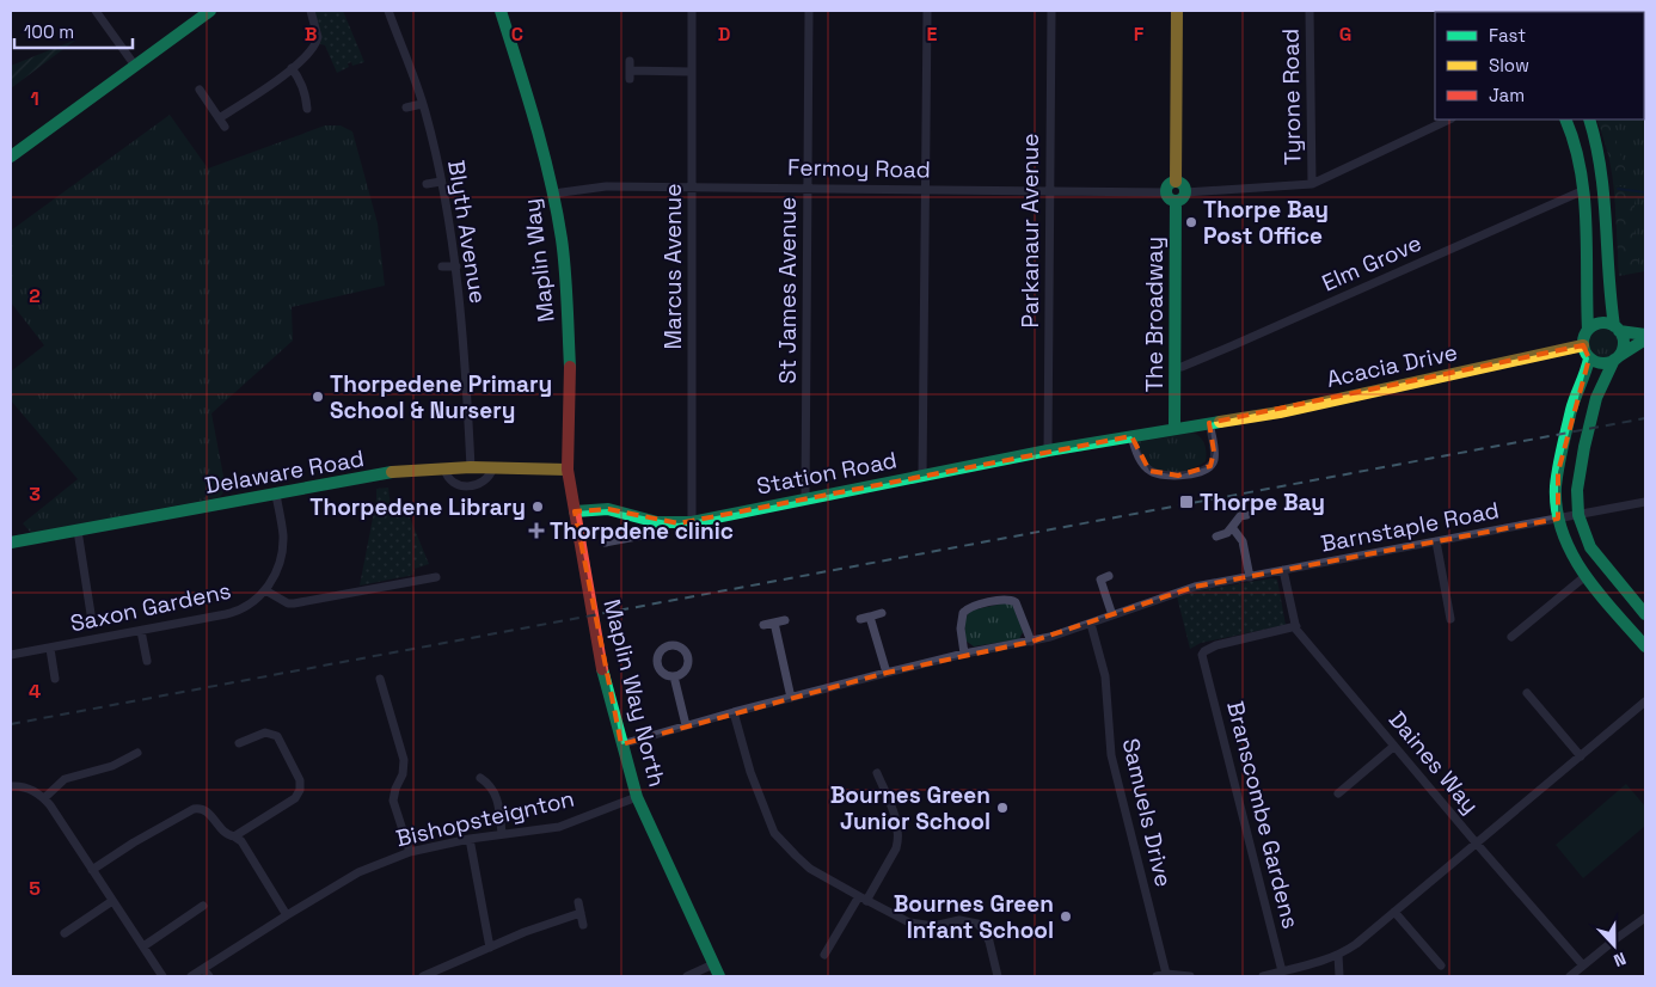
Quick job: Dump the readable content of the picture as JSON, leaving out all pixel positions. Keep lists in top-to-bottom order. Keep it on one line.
{"streets":{"street":["Tyrone Road","Fermoy Road","Parkanaur Avenue","Blyth Avenue","Maplin Way","Elm Grove","Marcus Avenue","St James Avenue","The Broadway","Acacia Drive","Delaware Road","Station Road","Barnstaple Road","Saxon Gardens","Maplin Way North","Daines Way","Samuels Drive","Branscombe Gardens","Bishopsteignton"]},"crossings":[["Fermoy Road","Parkanaur Avenue"],["Fermoy Road","Maplin Way"],["Fermoy Road","Marcus Avenue"],["Fermoy Road","St James Avenue"],["Fermoy Road","The Broadway"],["Parkanaur Avenue","Acacia Drive"],["Blyth Avenue","Delaware Road"],["Maplin Way","Delaware Road"],["Maplin Way","Station Road"],["Maplin Way","Maplin Way North"],["Elm Grove","The Broadway"],["Marcus Avenue","Station Road"],["St James Avenue","Station Road"],["The Broadway","Acacia Drive"],["Acacia Drive","Station Road"],["Delaware Road","Saxon Gardens"],["Station Road","Maplin Way North"],["Barnstaple Road","Maplin Way North"],["Barnstaple Road","Daines Way"],["Barnstaple Road","Samuels Drive"],["Maplin Way North","Bishopsteignton"],["Daines Way","Branscombe Gardens"]],"places":{"other":["Thorpe Bay Post Office","Thorpedene Primary School & Nursery","Thorpedene Library","Bournes Green Junior School","Bournes Green Infant School"],"transit":["Thorpe Bay"],"health":["Thorpdene clinic"]},"legend":["Fast","Slow","Jam"],"scale_bar":"100 m","north":"bottom","grid":{"columns":["B","C","D","E","F","G"],"rows":["1","2","3","4","5"]}}
